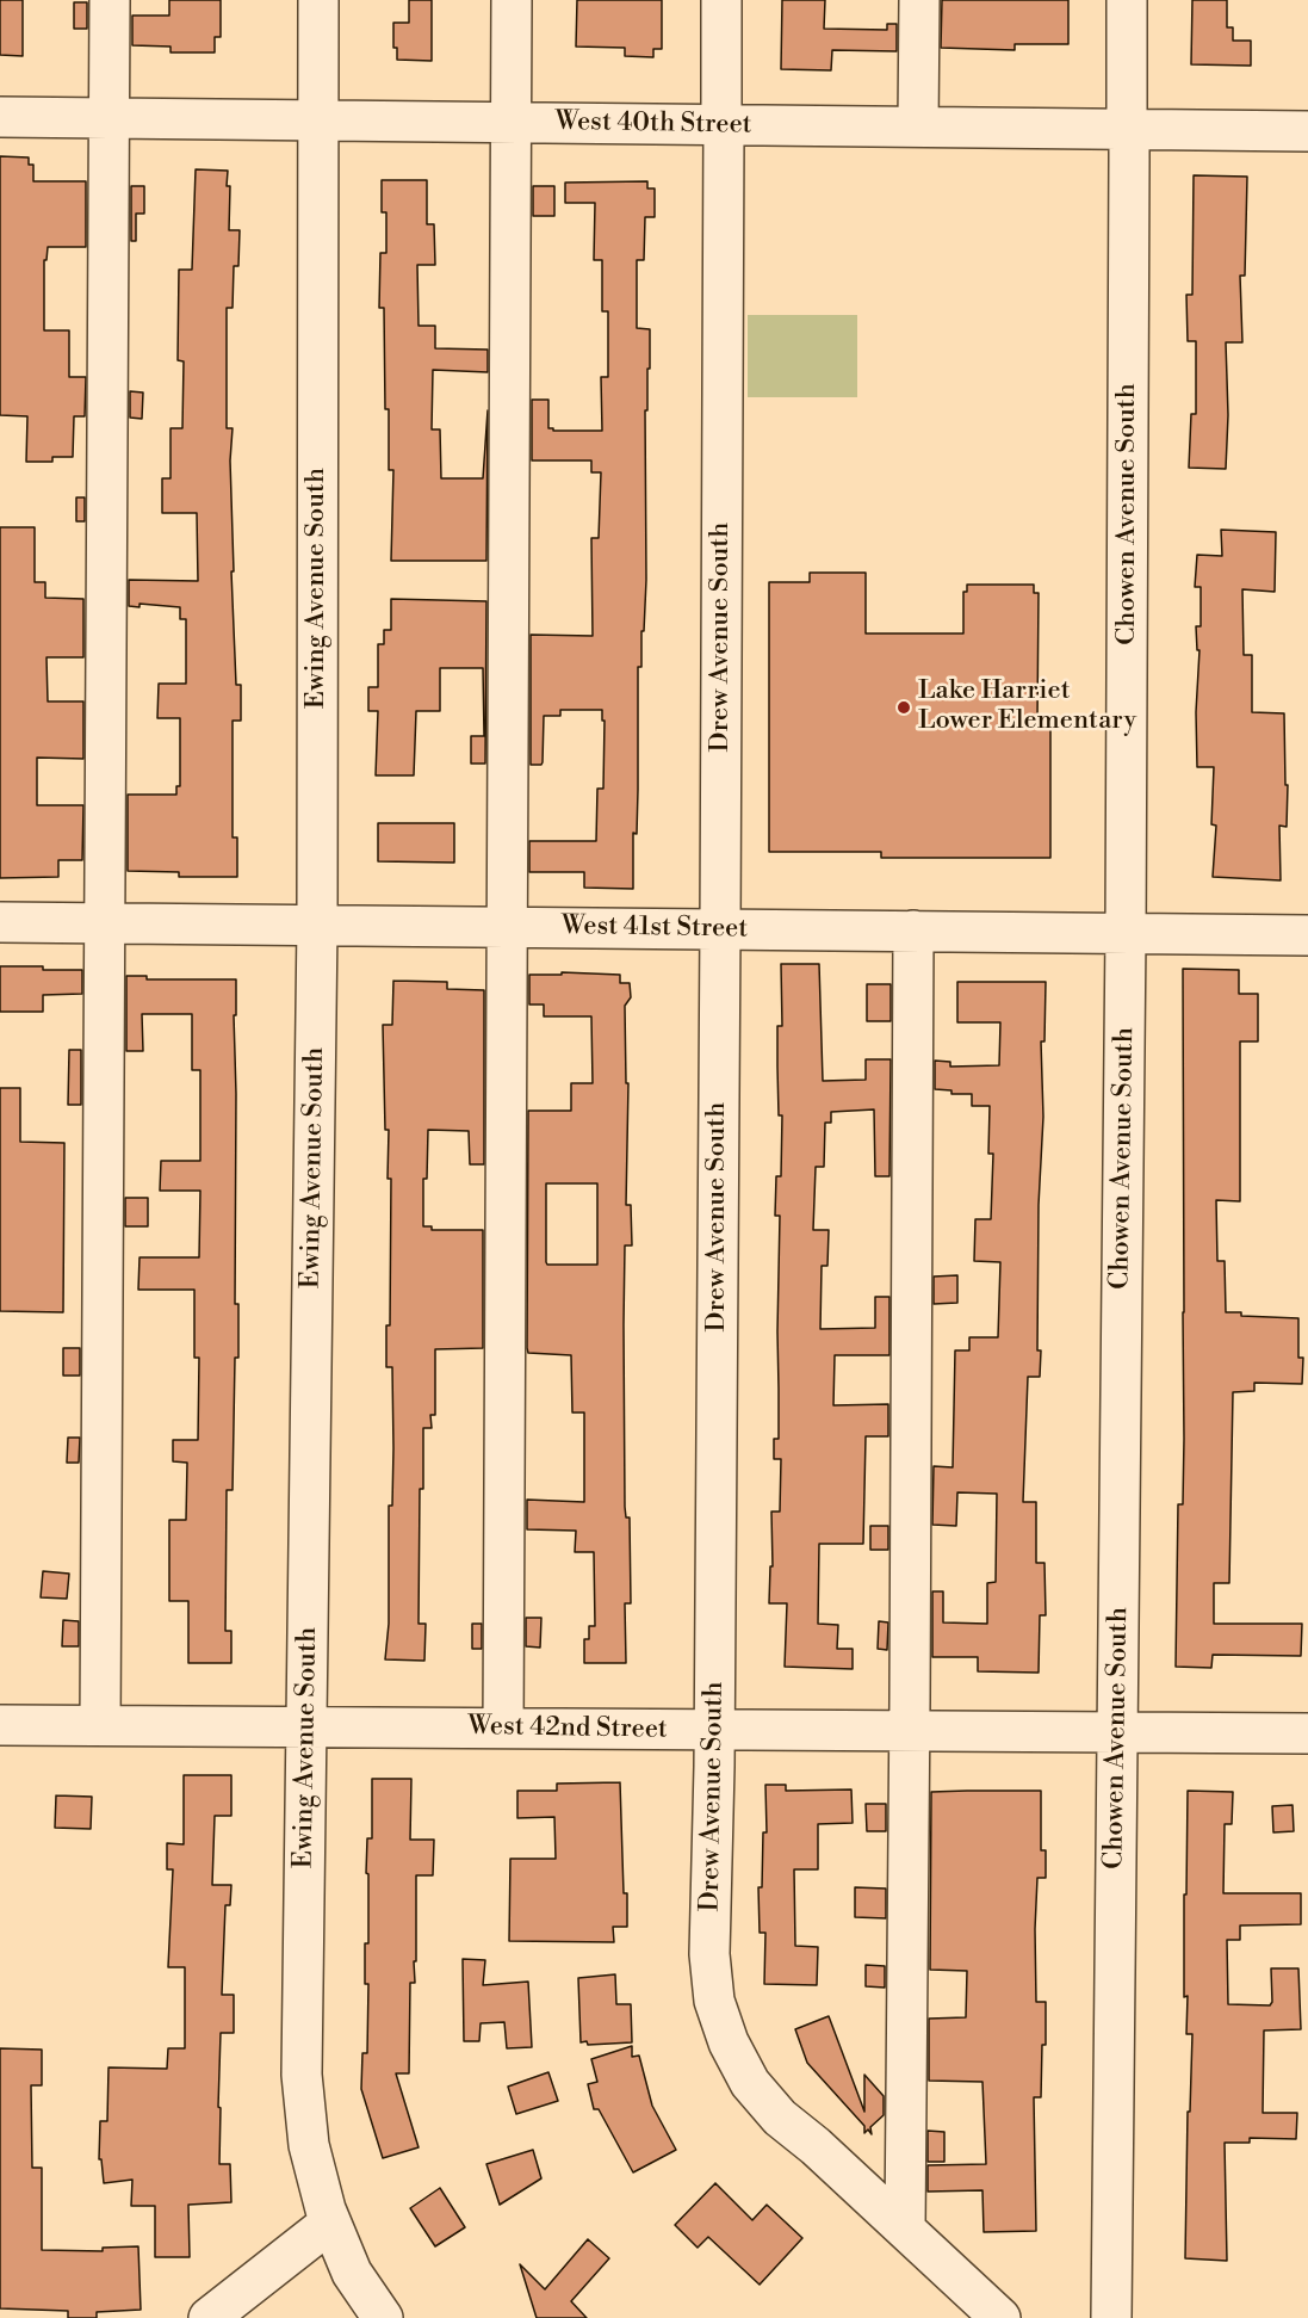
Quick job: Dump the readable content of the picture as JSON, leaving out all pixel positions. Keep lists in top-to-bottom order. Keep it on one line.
{"streets":{"street":["West 40th Street","Chowen Avenue South","Ewing Avenue South","Drew Avenue South","West 41st Street","West 42nd Street"]},"crossings":[["West 40th Street","Chowen Avenue South"],["West 40th Street","Ewing Avenue South"],["West 40th Street","Drew Avenue South"],["Chowen Avenue South","West 41st Street"],["Chowen Avenue South","West 42nd Street"],["Ewing Avenue South","West 41st Street"],["Ewing Avenue South","West 42nd Street"],["Drew Avenue South","West 41st Street"],["Drew Avenue South","West 42nd Street"]],"places":["Lake Harriet Lower Elementary"]}
